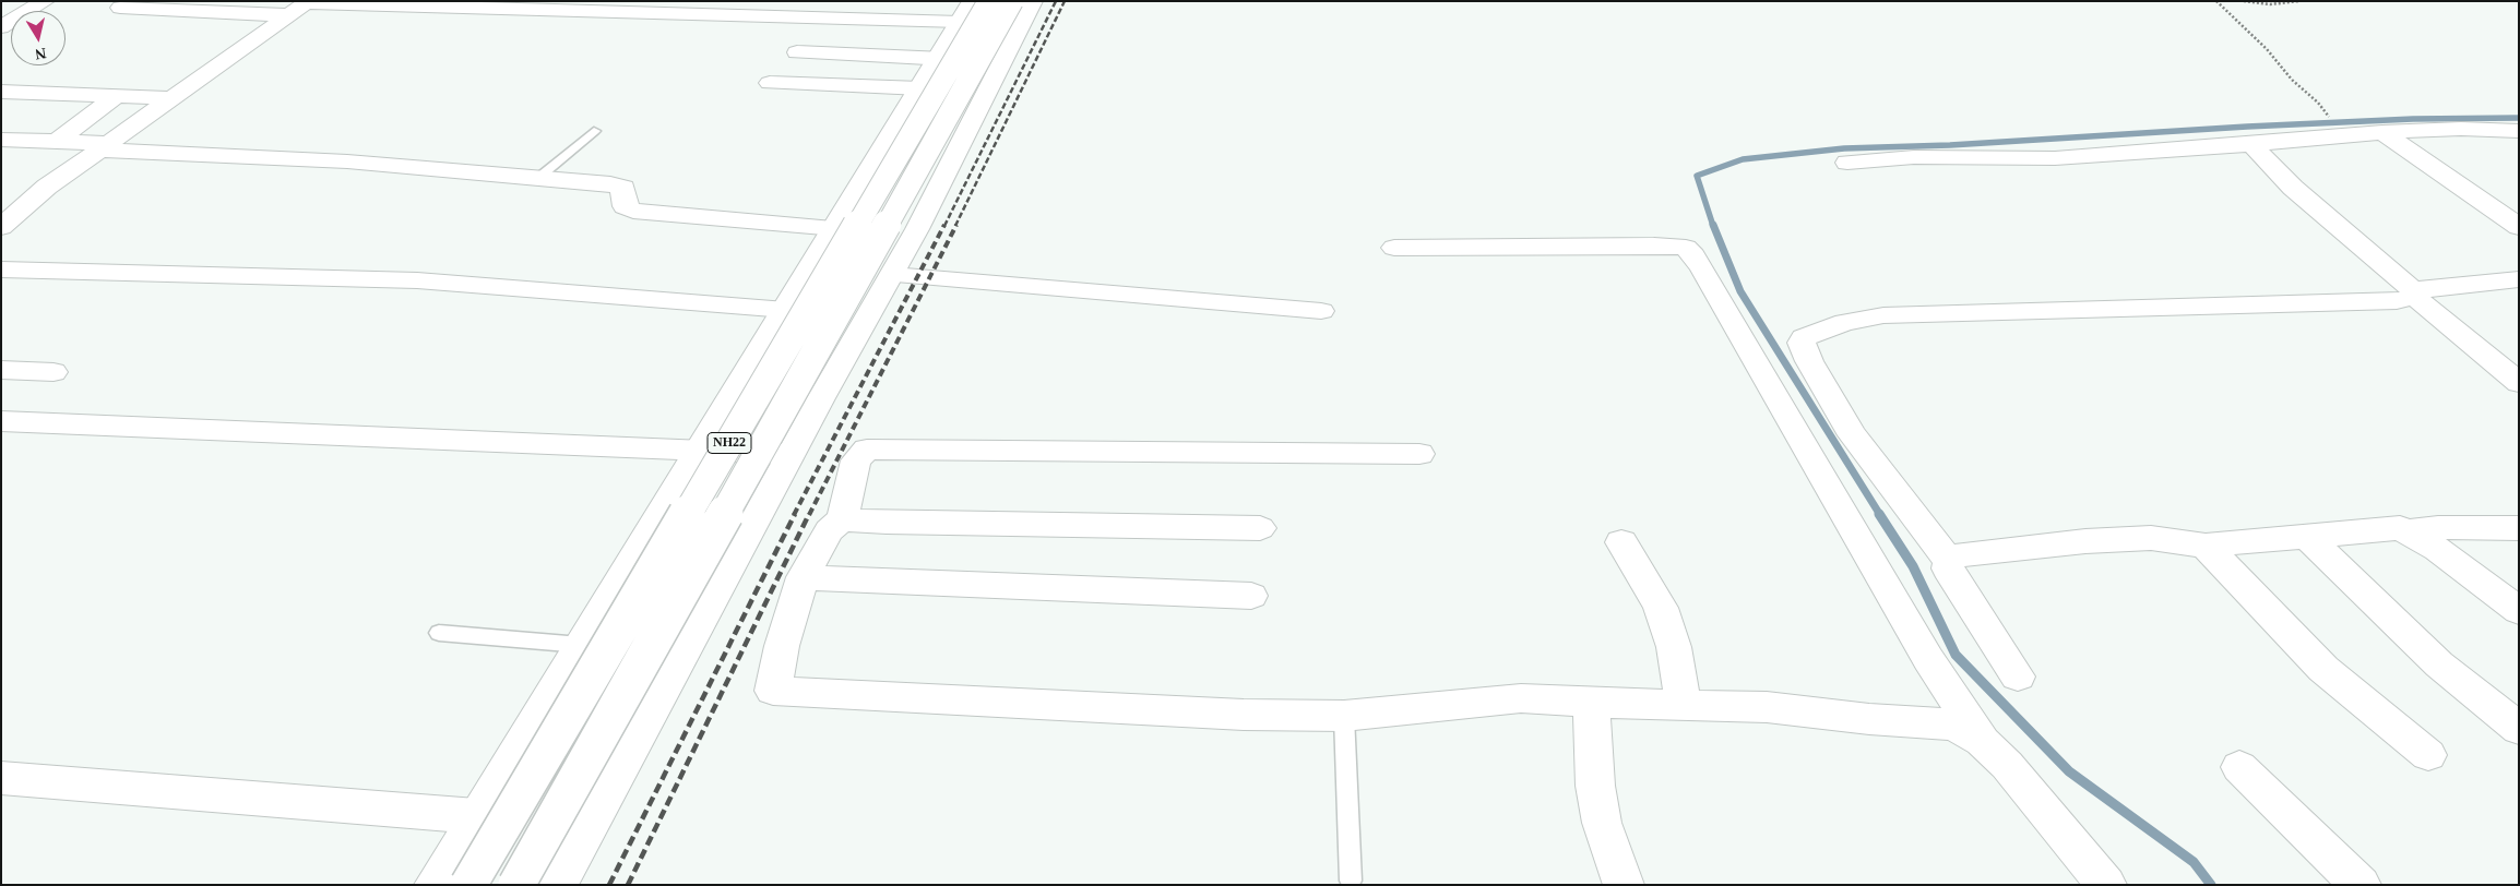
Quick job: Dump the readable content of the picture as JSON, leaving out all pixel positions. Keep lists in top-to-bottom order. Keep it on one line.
{"streets":{"main road":["NH22"]},"north":"bottom"}
